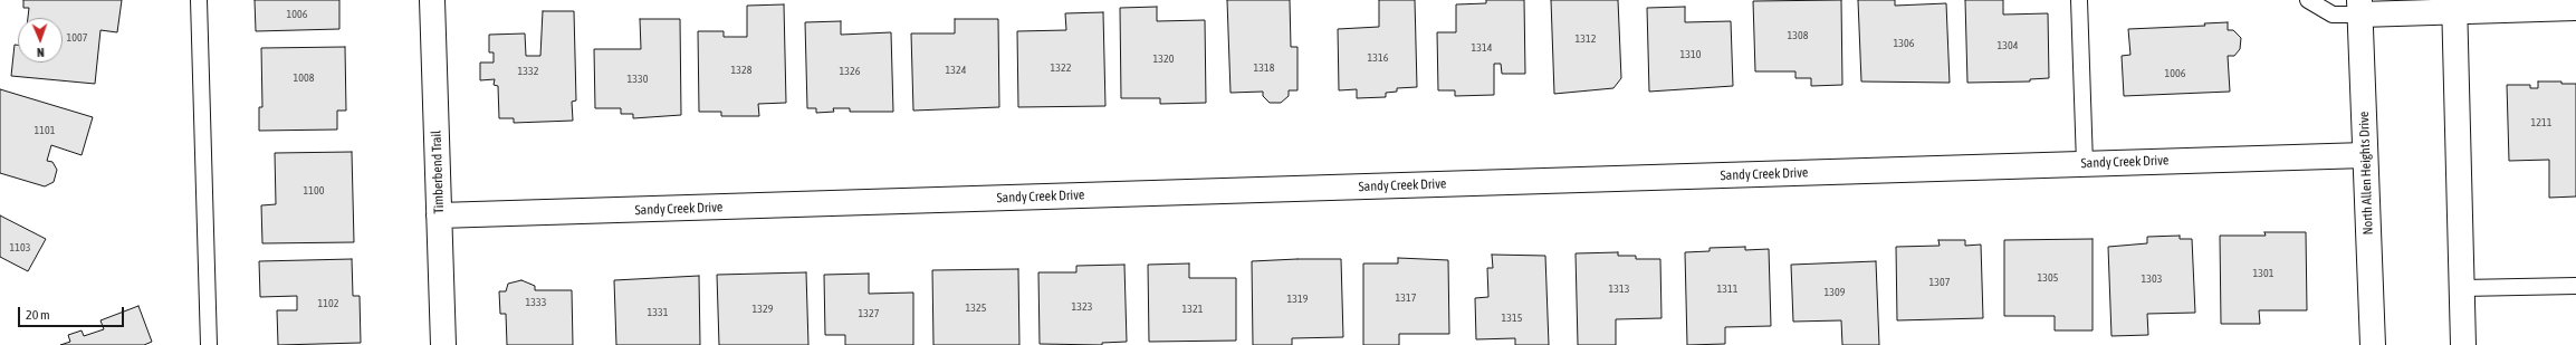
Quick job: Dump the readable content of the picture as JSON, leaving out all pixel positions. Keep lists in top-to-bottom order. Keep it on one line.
{"streets":{"street":["Sandy Creek Drive","Timberbend Trail","North Allen Heights Drive"]},"crossings":[["Sandy Creek Drive","Timberbend Trail"],["Sandy Creek Drive","North Allen Heights Drive"]],"house_numbers":["1006","1308","1007","1312","1306","1304","1314","1310","1316","1320","1322","1318","1328","1324","1332","1326","1006","1008","1330","1211","1101","1100","1103","1301","1305","1303","1307","1313","1311","1309","1317","1319","1333","1102","1323","1325","1329","1321","1331","1327","1315"],"scale_bar":"20 m","north":"bottom"}
